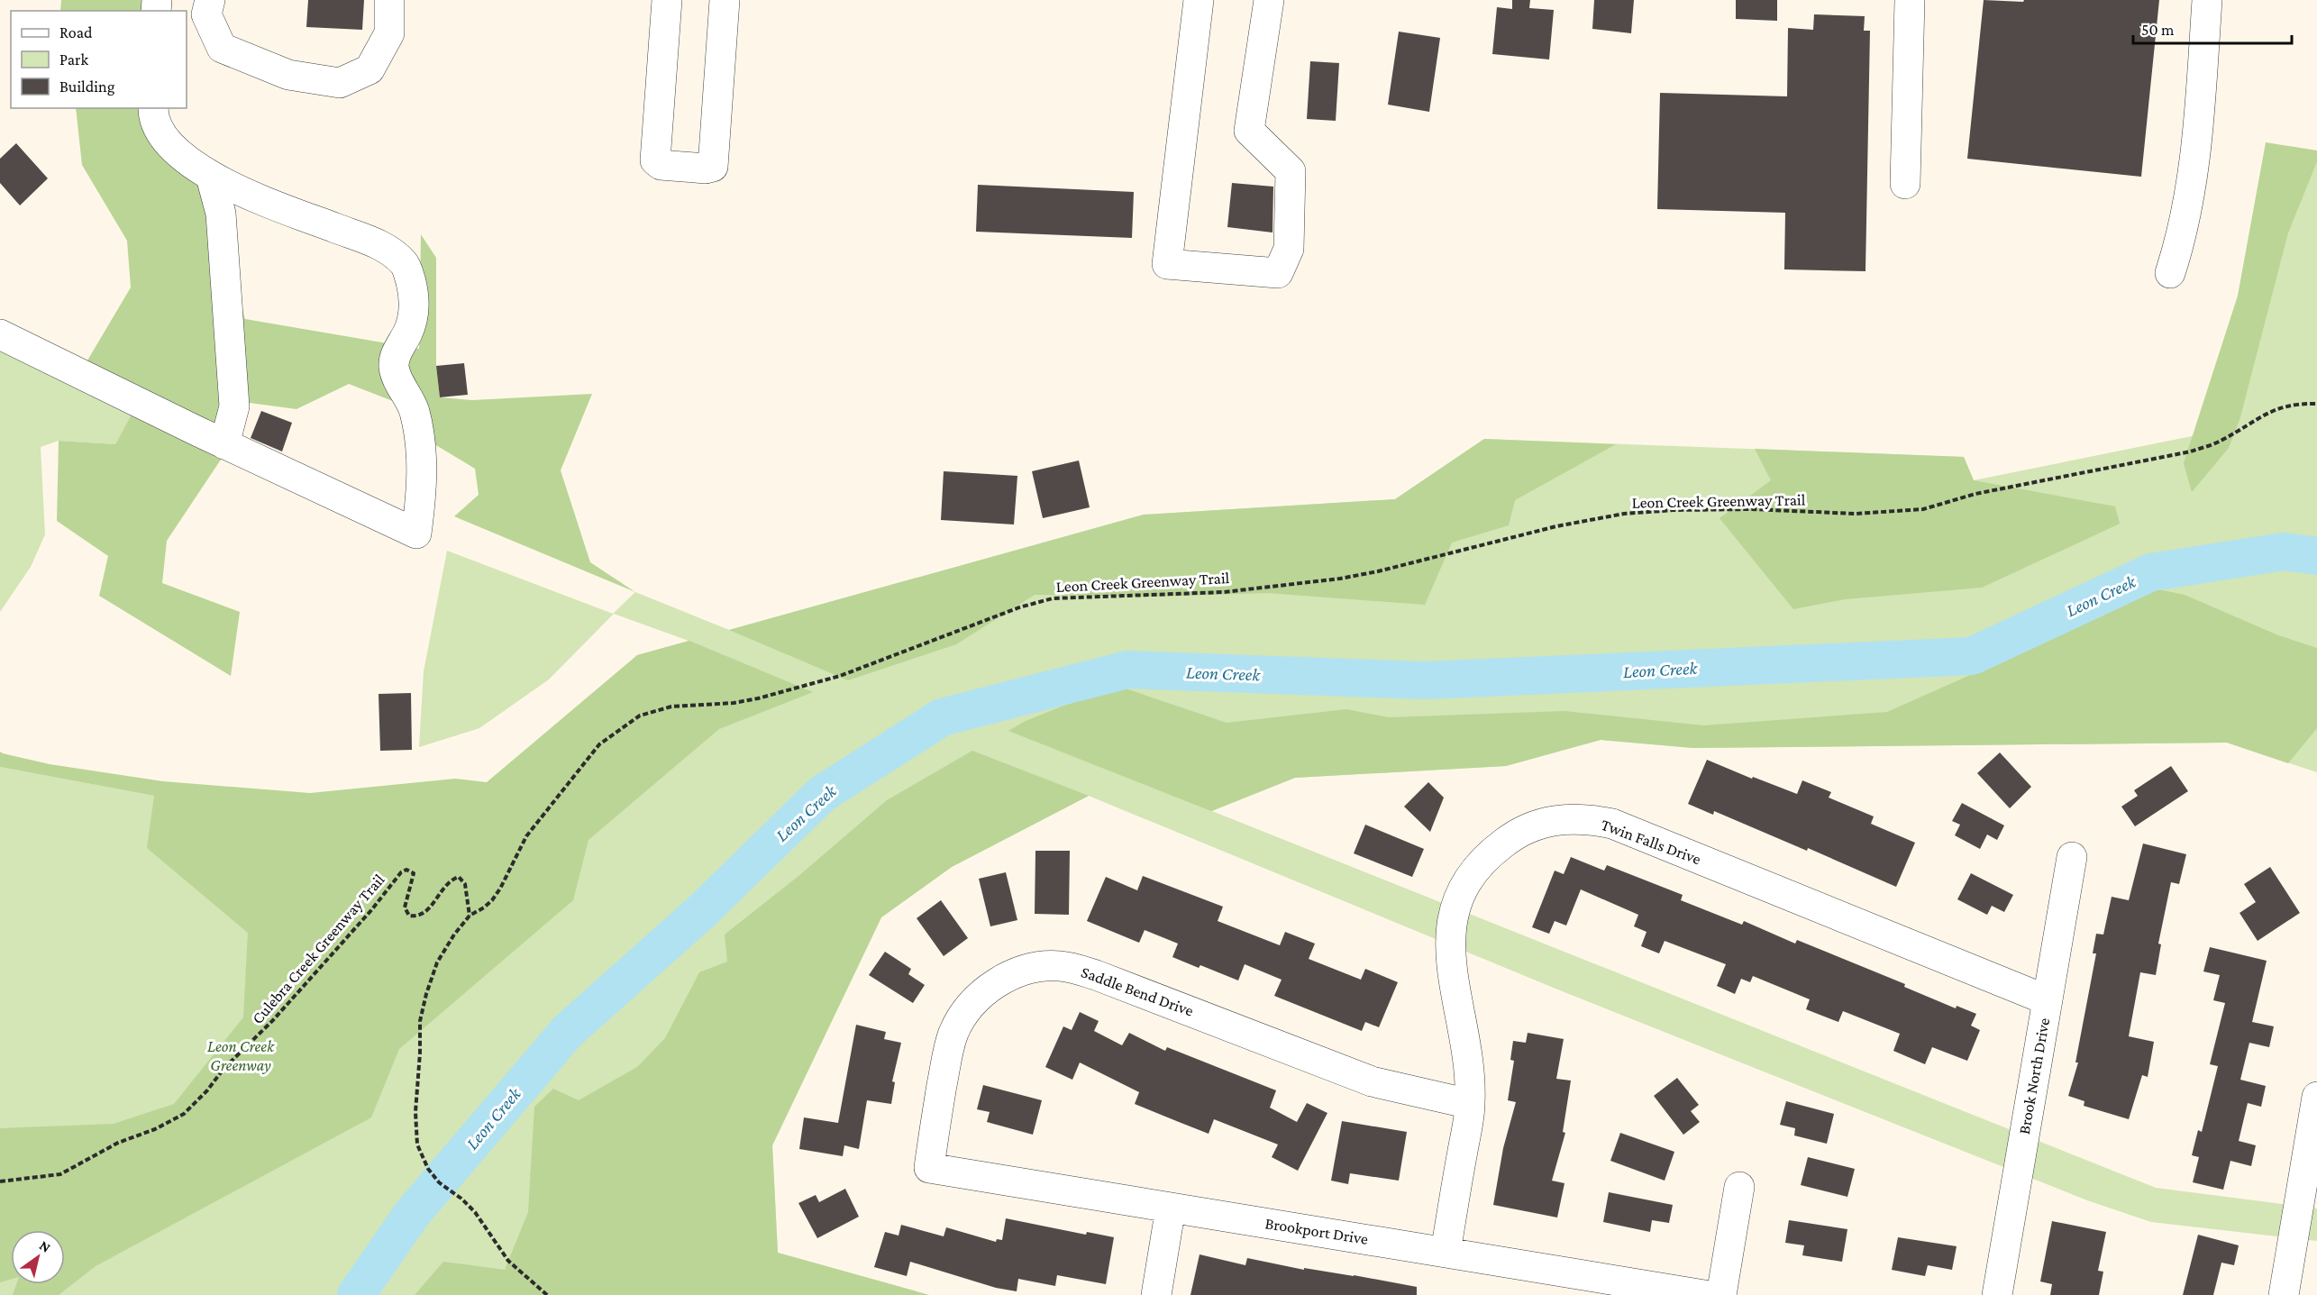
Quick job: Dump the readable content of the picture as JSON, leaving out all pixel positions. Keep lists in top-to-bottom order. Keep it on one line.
{"streets":{"street":["Twin Falls Drive","Saddle Bend Drive","Brook North Drive","Brookport Drive"],"path":["Leon Creek Greenway Trail","Culebra Creek Greenway Trail"]},"crossings":[["Leon Creek Greenway Trail","Culebra Creek Greenway Trail"],["Twin Falls Drive","Saddle Bend Drive"],["Twin Falls Drive","Brook North Drive"],["Twin Falls Drive","Brookport Drive"],["Saddle Bend Drive","Brookport Drive"]],"water":["Leon Creek"],"parks":["Leon Creek Greenway"],"legend":["Road","Park","Building"],"scale_bar":"50 m","north":"top right"}
